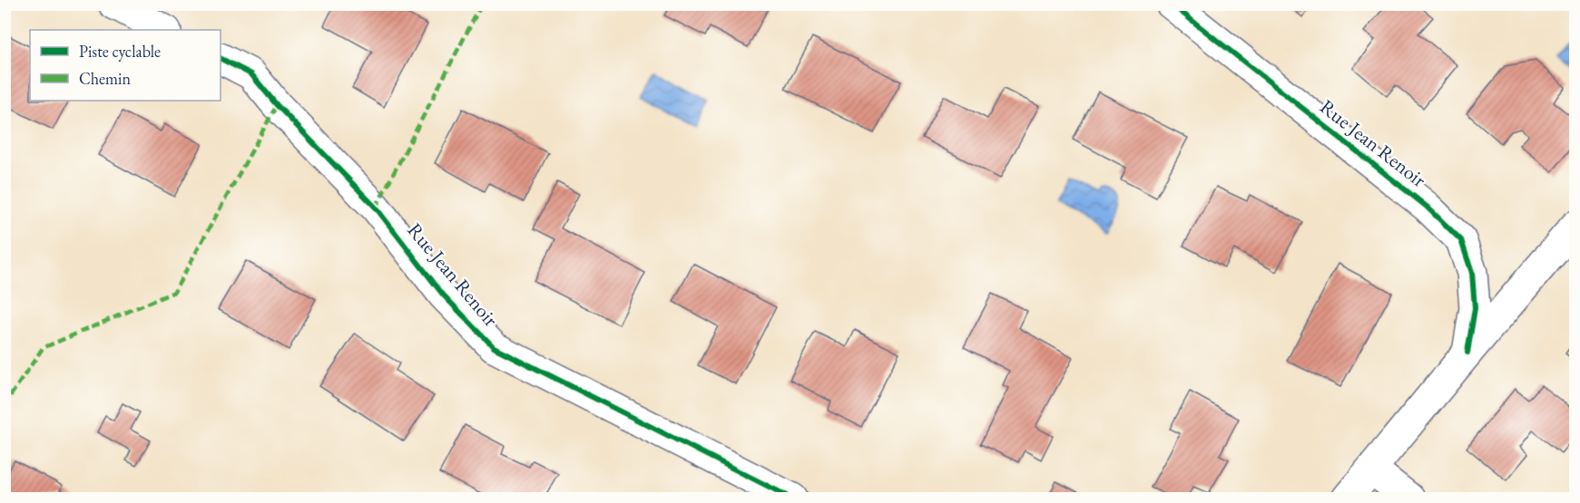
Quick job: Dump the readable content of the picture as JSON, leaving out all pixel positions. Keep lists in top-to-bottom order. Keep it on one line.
{"streets":{"street":["Rue Jean Renoir"]},"legend":["Piste cyclable","Chemin"]}
